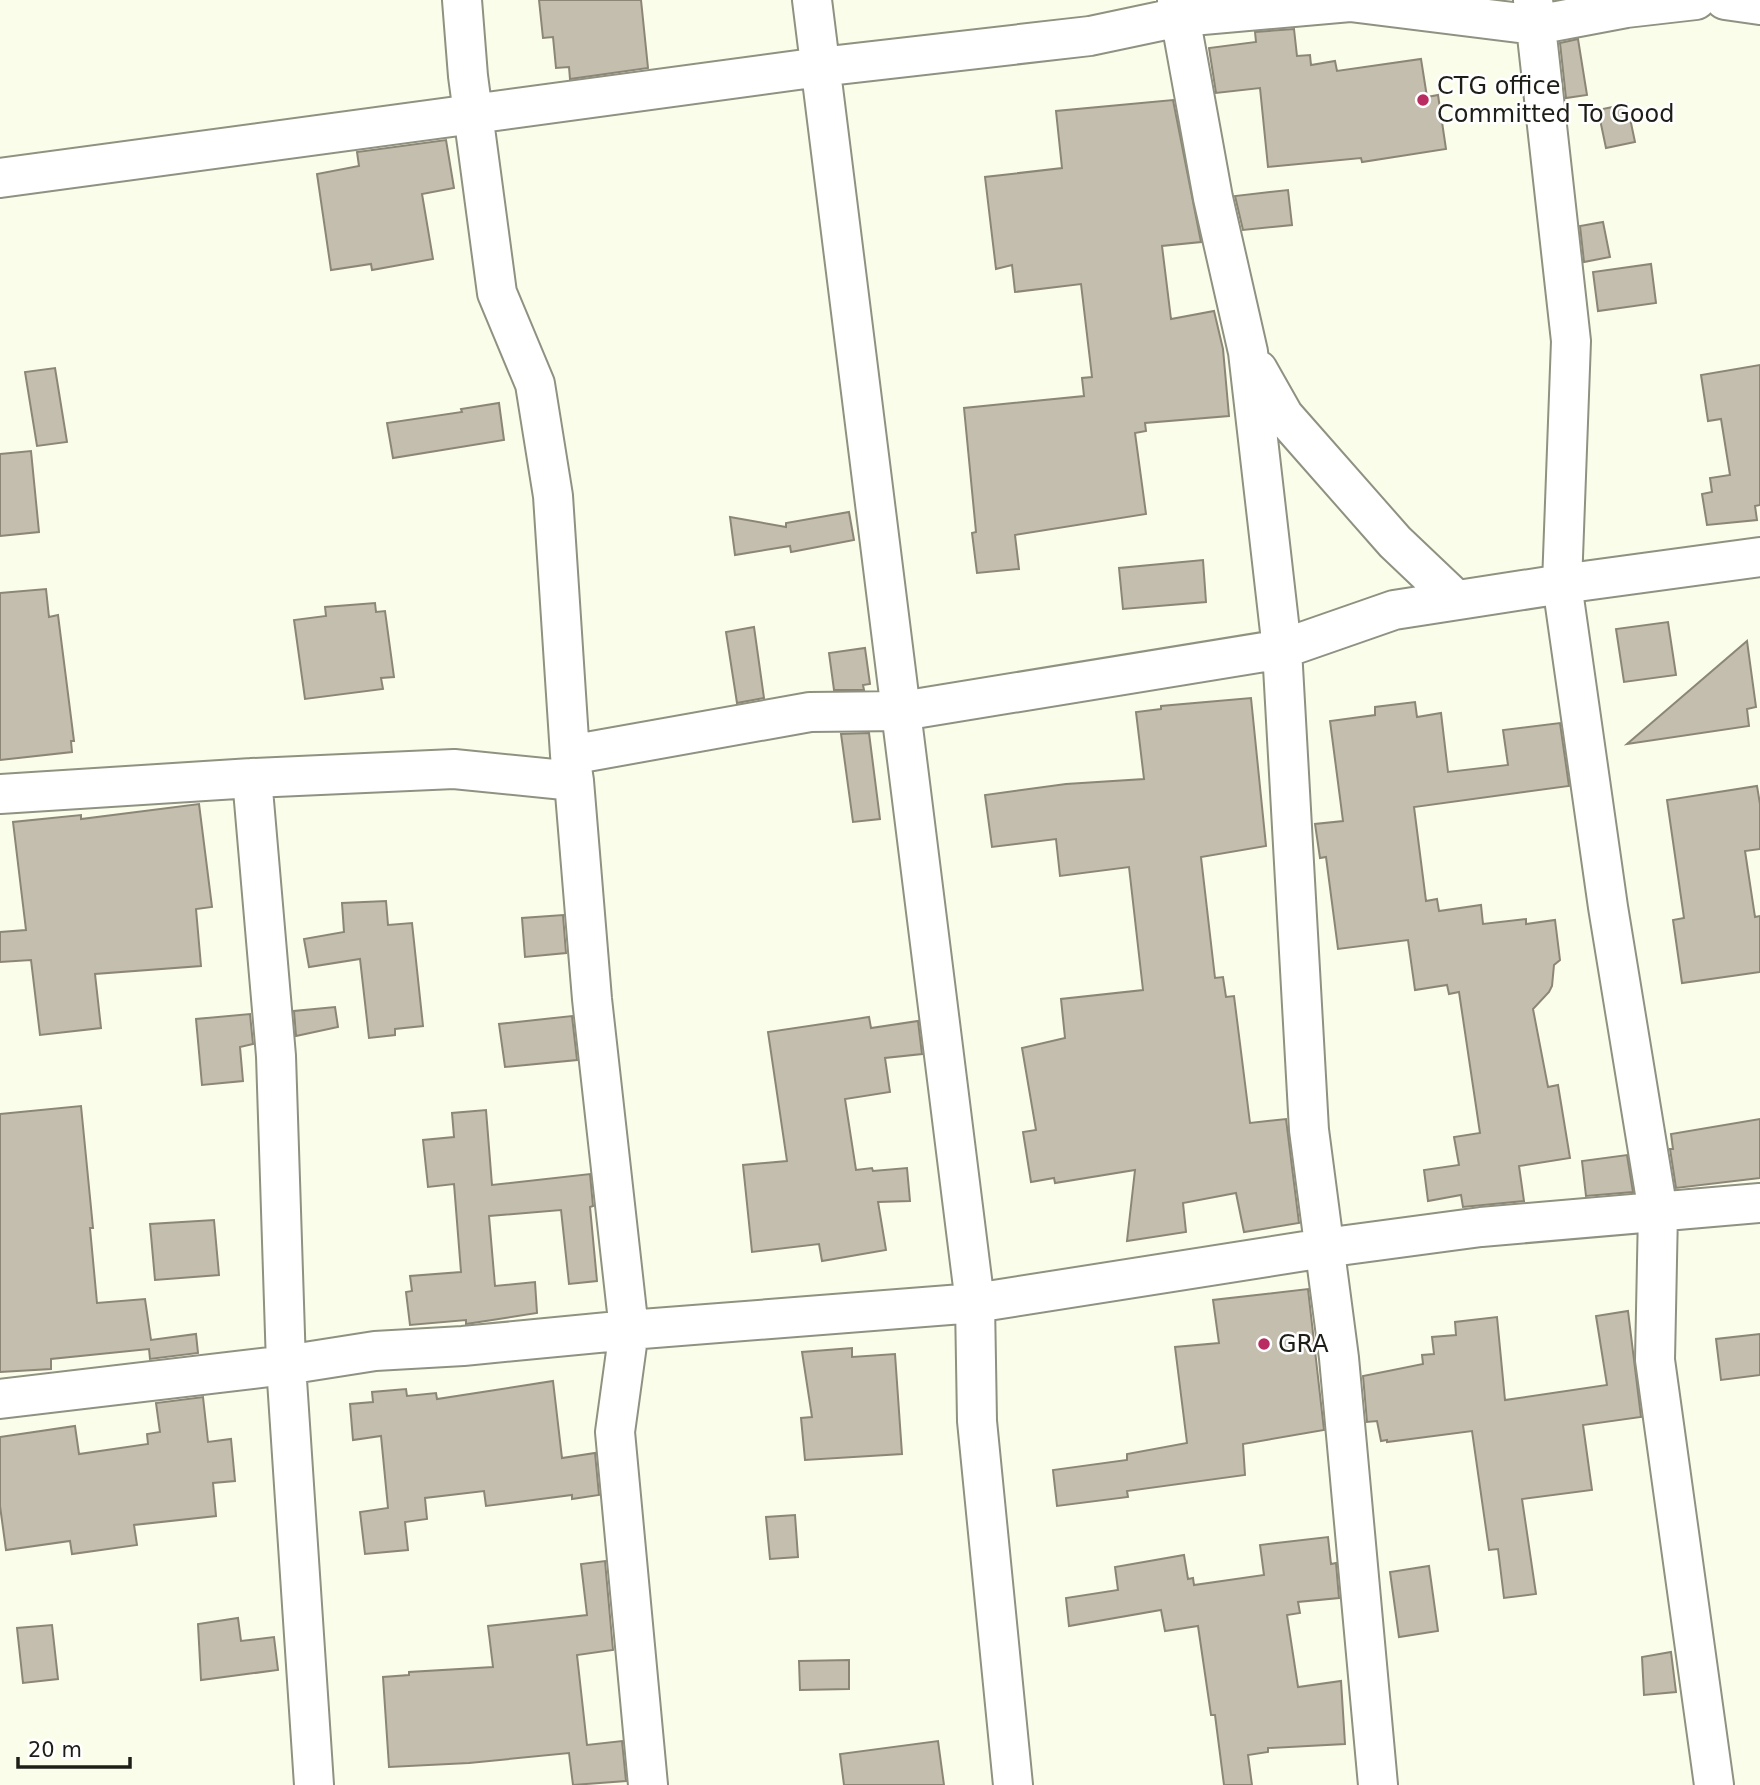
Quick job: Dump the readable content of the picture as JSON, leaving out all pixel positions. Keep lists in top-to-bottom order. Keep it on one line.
{"places":["CTG office Committed To Good","GRA"],"scale_bar":"20 m"}
